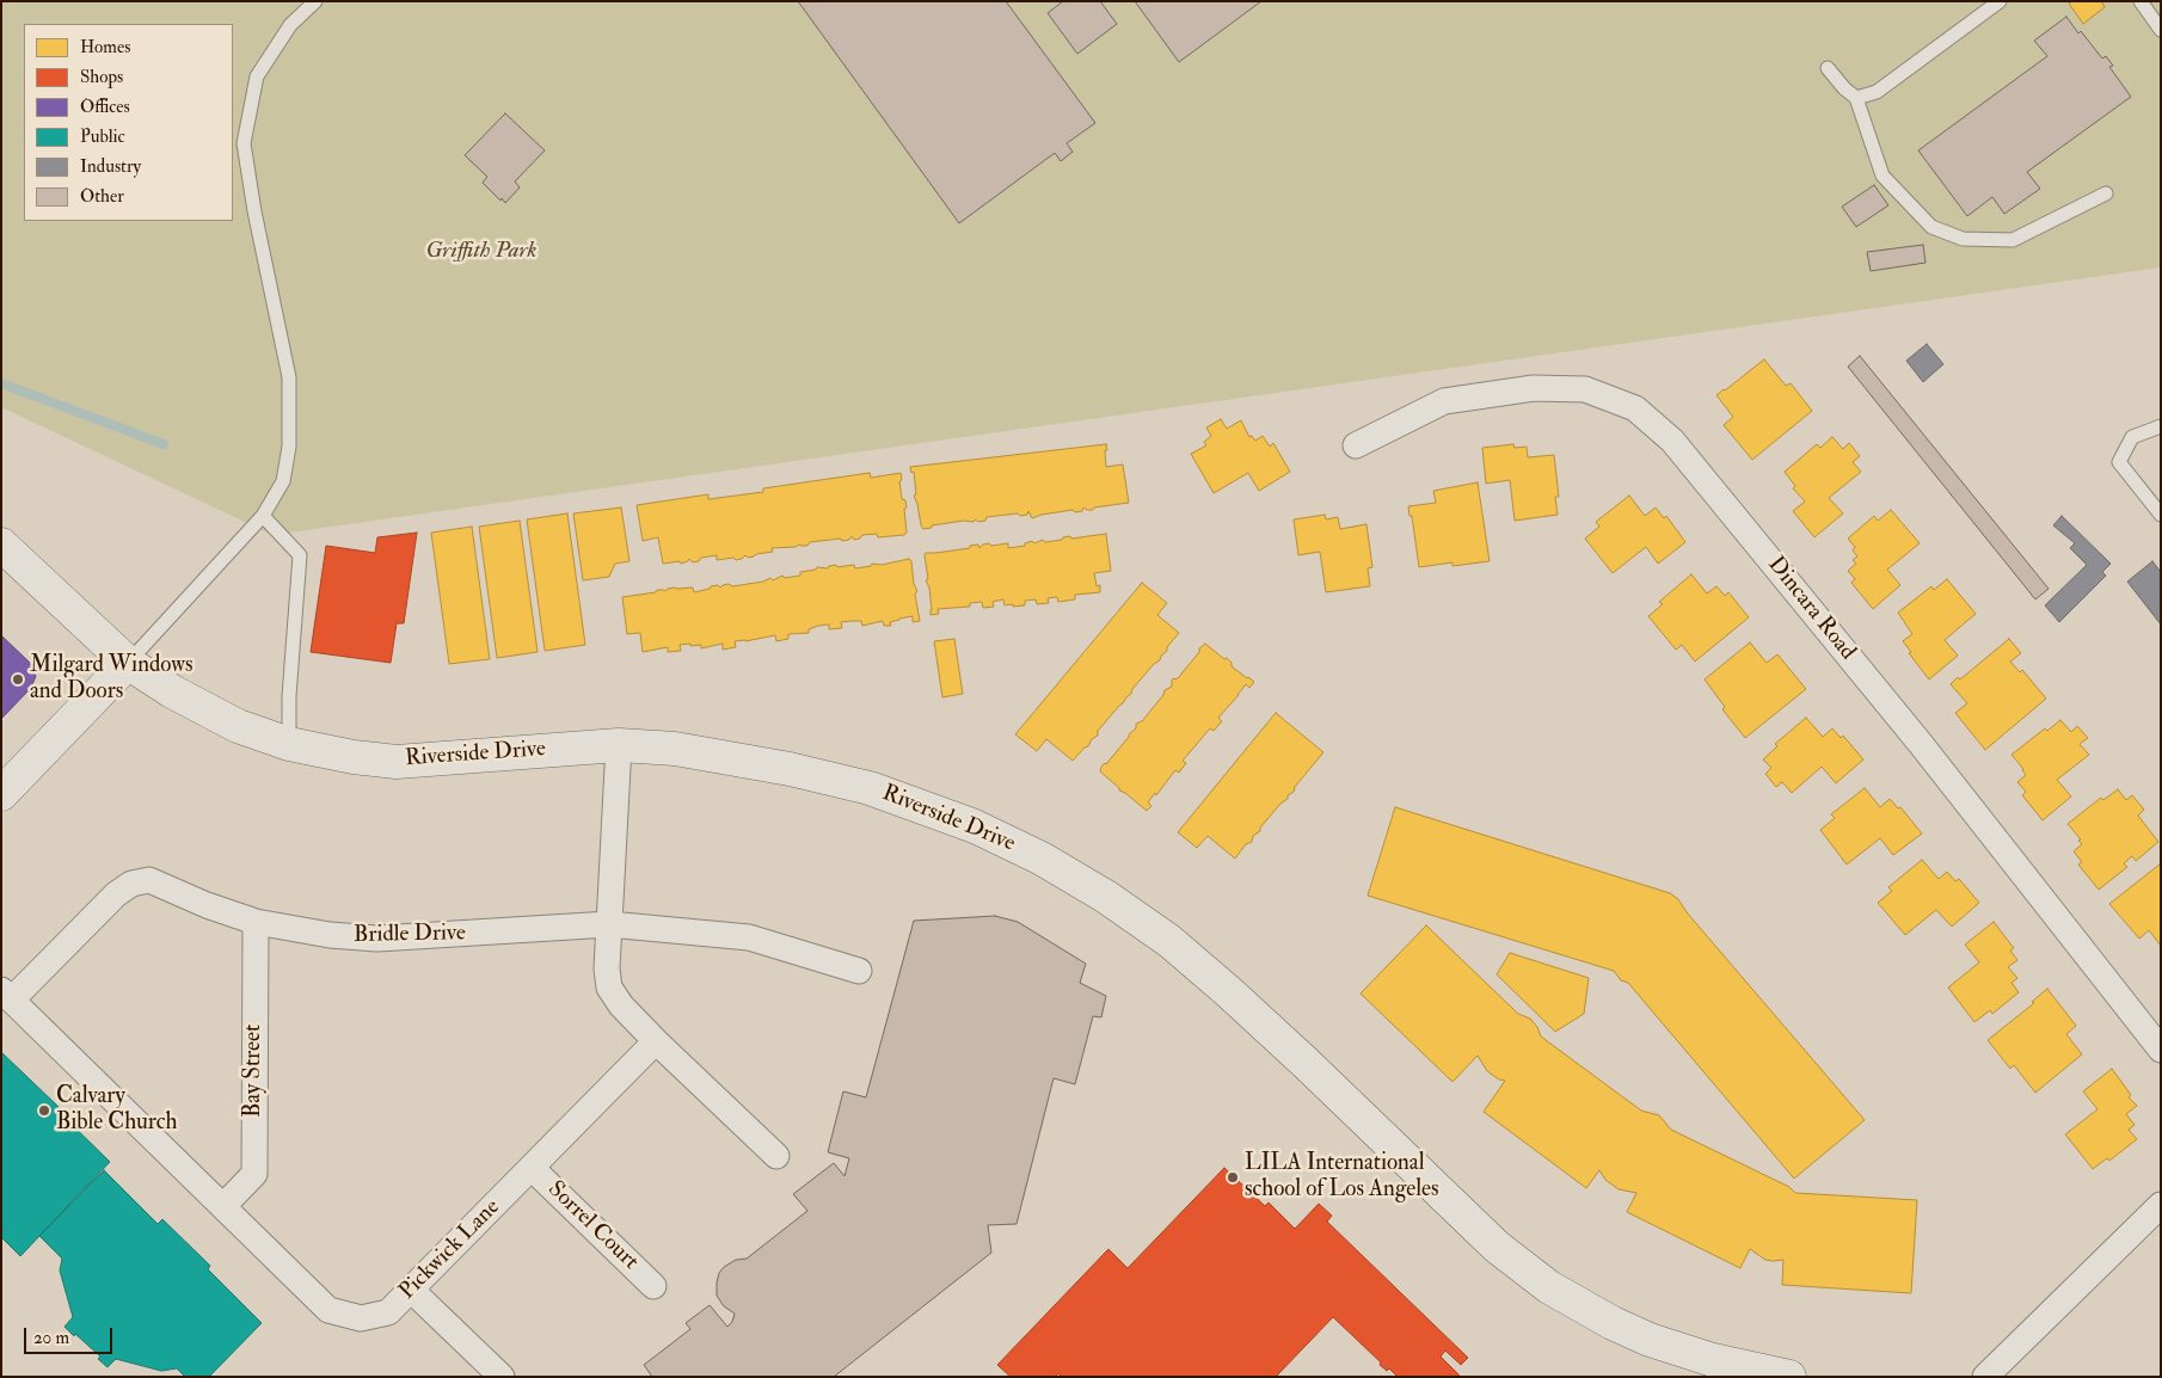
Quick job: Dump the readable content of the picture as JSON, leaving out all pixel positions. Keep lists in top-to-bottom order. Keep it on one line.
{"streets":{"main road":["Riverside Drive"],"street":["Dincara Road","Bridle Drive","Bay Street","Sorrel Court","Pickwick Lane"]},"crossings":[["Bridle Drive","Bay Street"],["Bridle Drive","Pickwick Lane"],["Bay Street","Pickwick Lane"],["Sorrel Court","Pickwick Lane"]],"parks":["Griffith Park"],"places":["Milgard Windows and Doors","Calvary Bible Church","LILA International school of Los Angeles"],"legend":["Homes","Shops","Offices","Public","Industry","Other"],"scale_bar":"20 m"}
